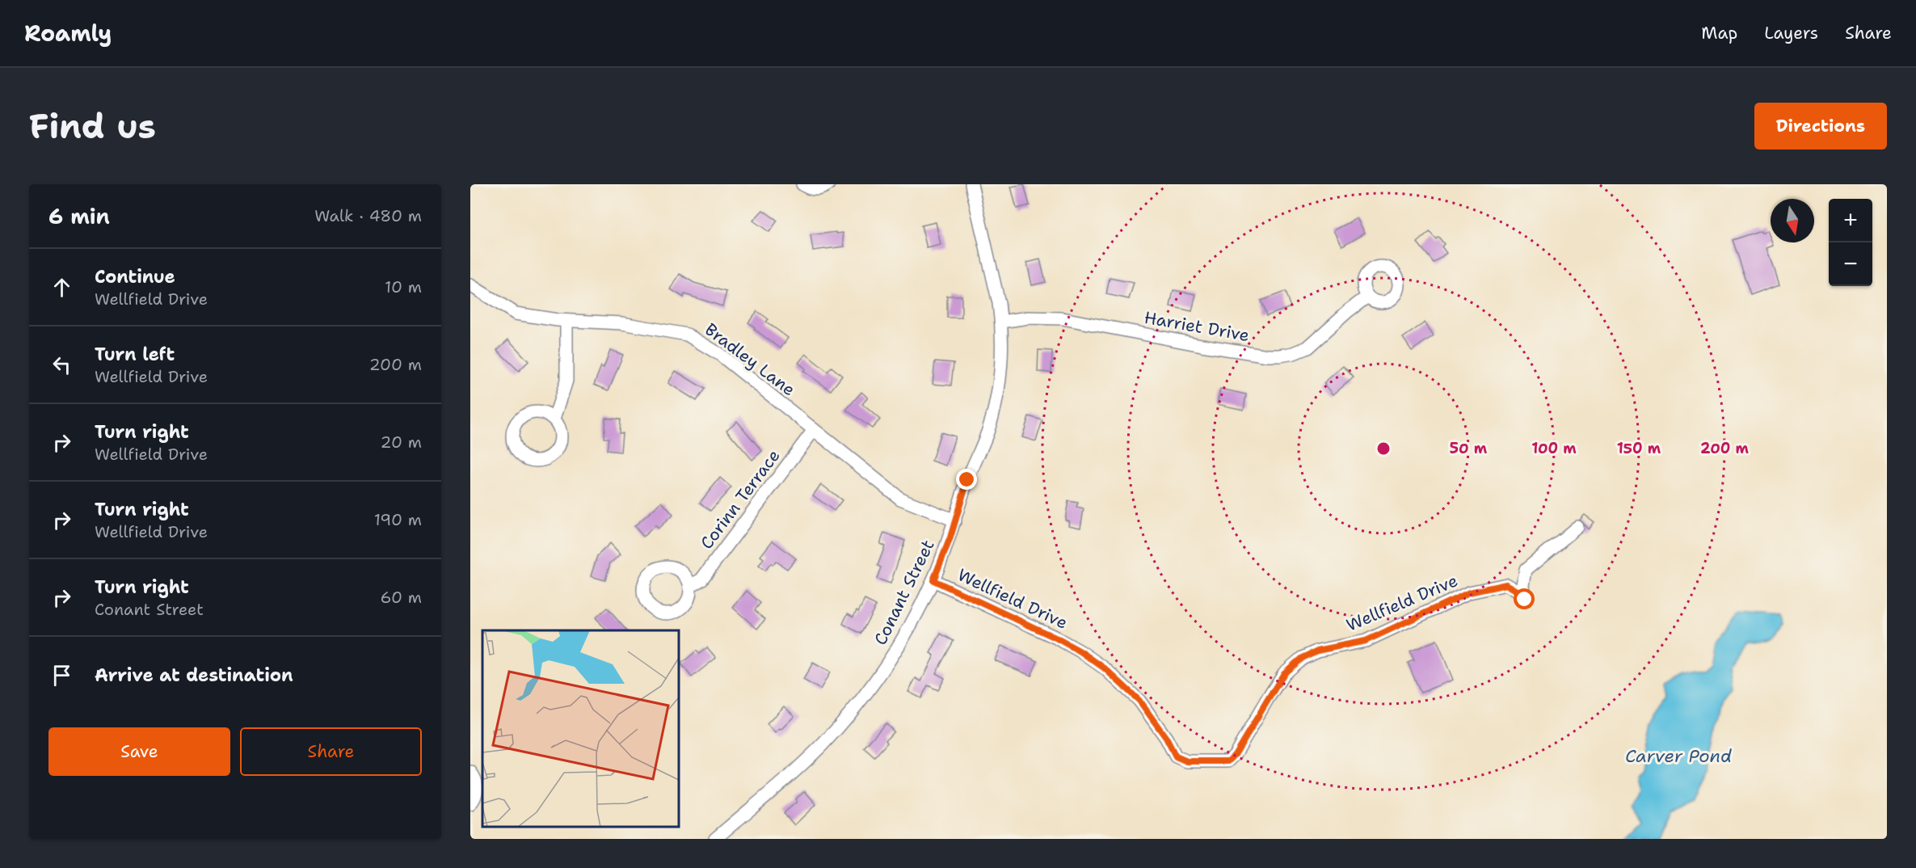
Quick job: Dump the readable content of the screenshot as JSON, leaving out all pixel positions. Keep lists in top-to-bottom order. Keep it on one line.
{"streets":{"street":["Harriet Drive","Bradley Lane","Corinn Terrace","Conant Street","Wellfield Drive"]},"crossings":[["Harriet Drive","Conant Street"],["Bradley Lane","Corinn Terrace"],["Bradley Lane","Conant Street"],["Conant Street","Wellfield Drive"]],"water":["Carver Pond"],"north":"bottom","page":{"header":"Roamly","nav":["Map","Layers","Share"],"buttons":["Directions",["Save","Share"]],"title":"Find us","heading":["6 min","Walk · 480 m"],"map_buttons":["+","−"],"list":[["Continue","Wellfield Drive","10 m"],["Turn left","Wellfield Drive","200 m"],["Turn right","Wellfield Drive","20 m"],["Turn right","Wellfield Drive","190 m"],["Turn right","Conant Street","60 m"],"Arrive at destination"]},"rings":["50 m","100 m","150 m","200 m"]}
